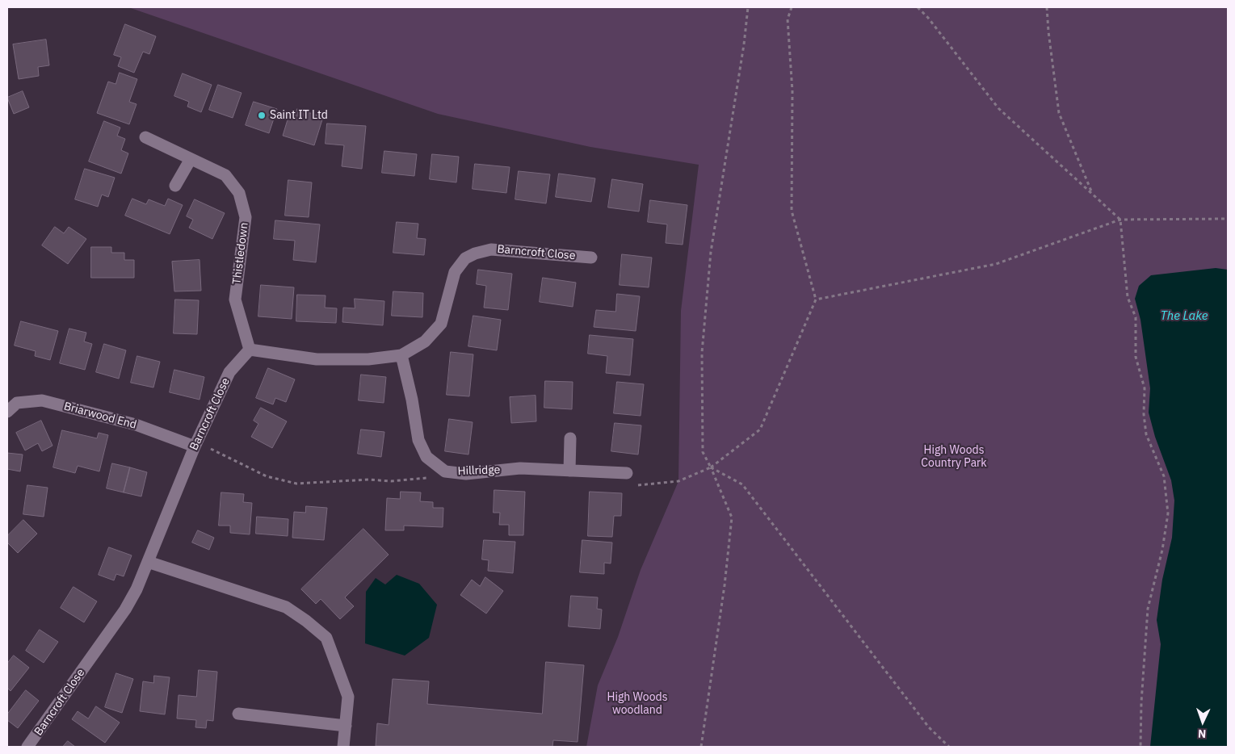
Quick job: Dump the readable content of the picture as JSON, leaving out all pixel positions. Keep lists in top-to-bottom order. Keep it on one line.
{"streets":{"street":["Barncroft Close","Thistledown","Briarwood End","Hillridge"]},"crossings":[["Barncroft Close","Thistledown"],["Barncroft Close","Briarwood End"],["Barncroft Close","Hillridge"]],"water":["The Lake"],"parks":["High Woods Country Park","High Woods woodland"],"places":["Saint IT Ltd"],"north":"bottom"}
